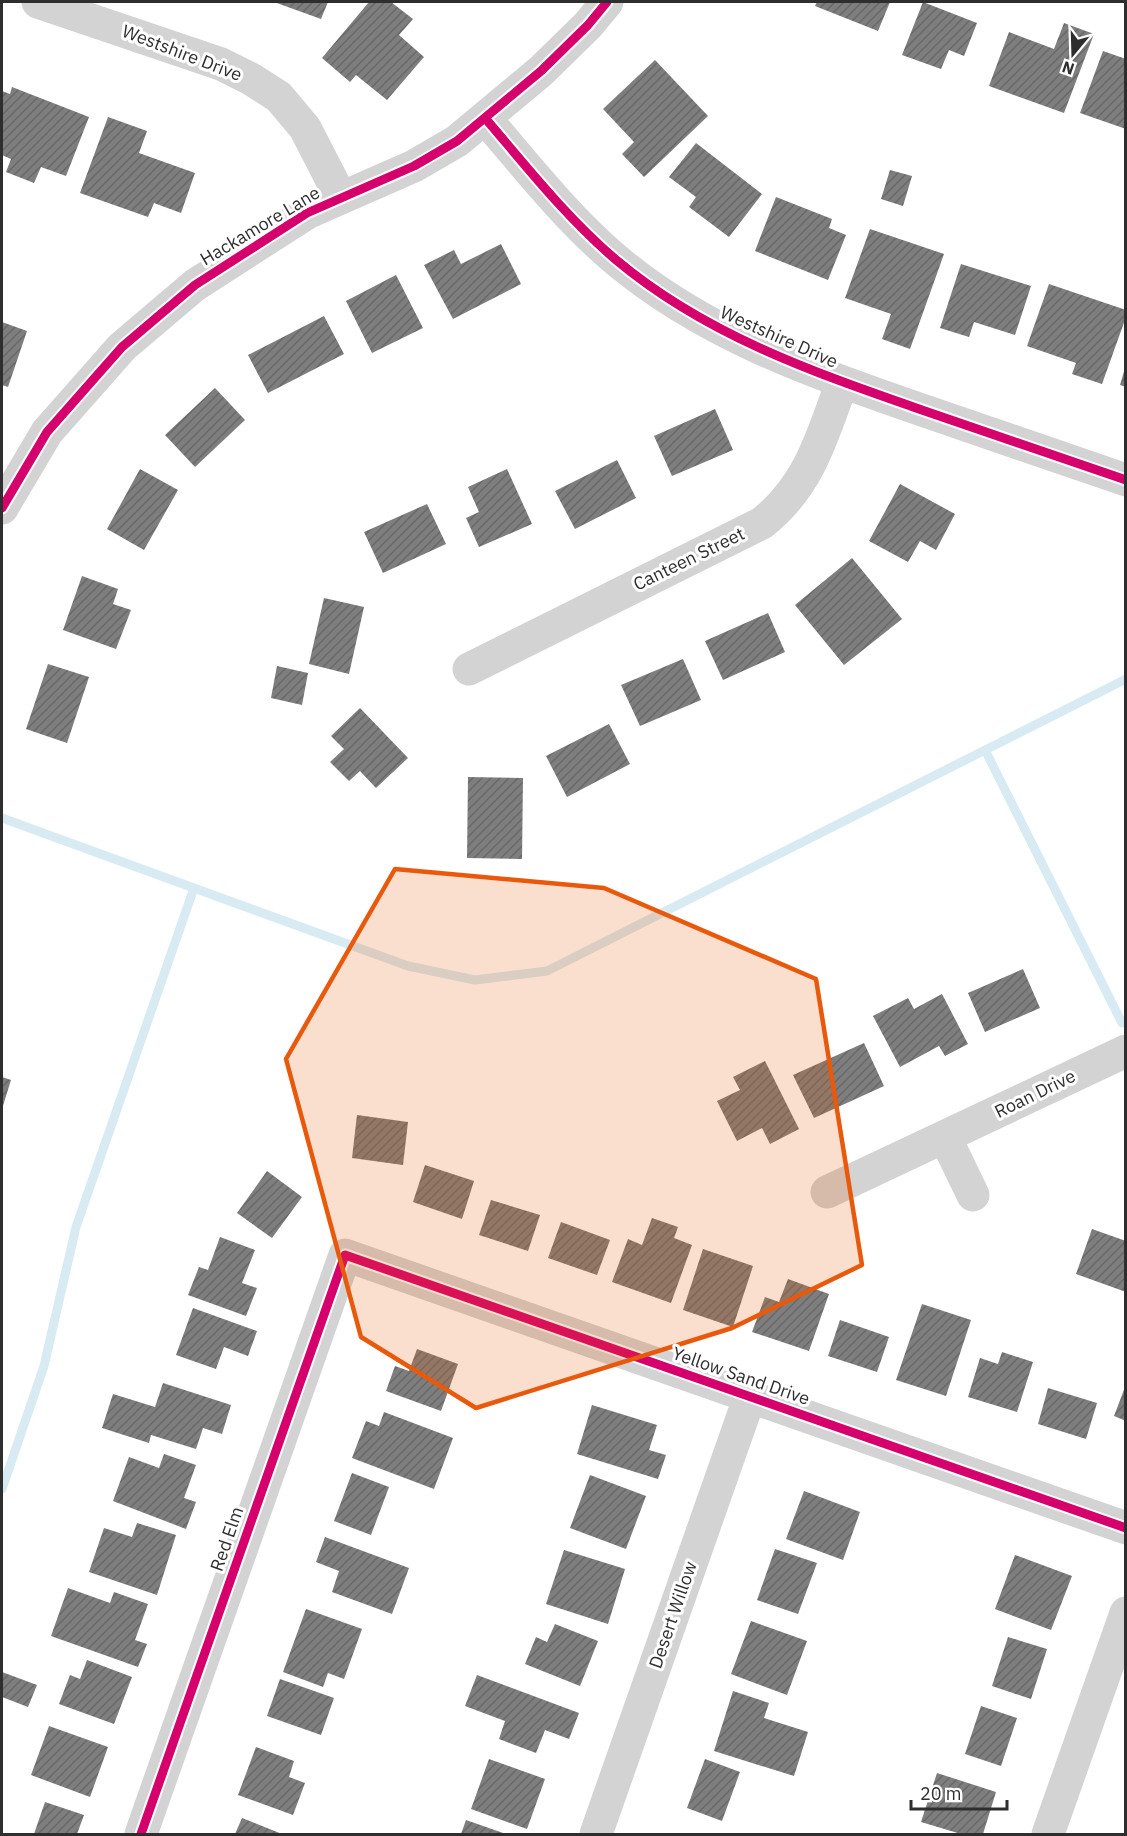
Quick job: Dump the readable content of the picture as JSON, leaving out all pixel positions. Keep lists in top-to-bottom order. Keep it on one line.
{"streets":{"street":["Westshire Drive","Hackamore Lane","Canteen Street","Roan Drive","Yellow Sand Drive","Red Elm","Desert Willow"]},"crossings":[["Westshire Drive","Hackamore Lane"],["Westshire Drive","Canteen Street"],["Yellow Sand Drive","Red Elm"],["Yellow Sand Drive","Desert Willow"]],"scale_bar":"20 m","north":"bottom"}
